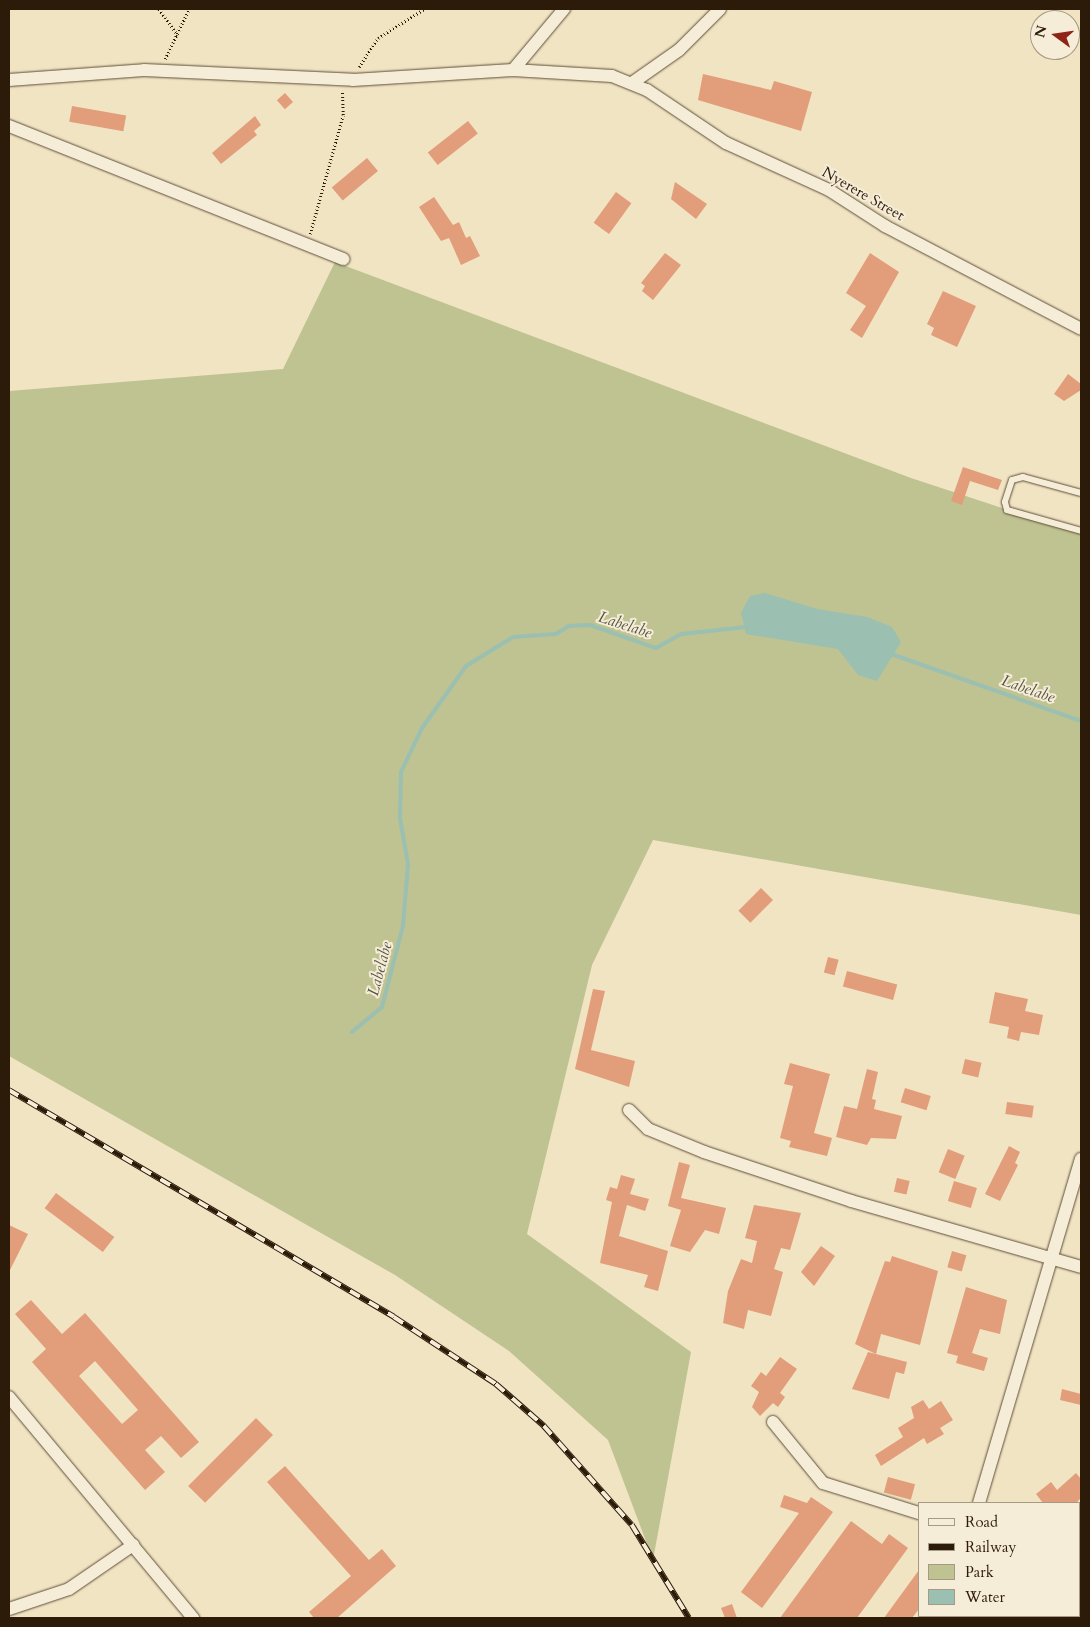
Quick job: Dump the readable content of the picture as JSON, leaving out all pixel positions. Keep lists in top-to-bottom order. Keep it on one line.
{"streets":{"street":["Nyerere Street"]},"water":["Labelabe"],"legend":["Road","Railway","Park","Water"],"north":"left"}
